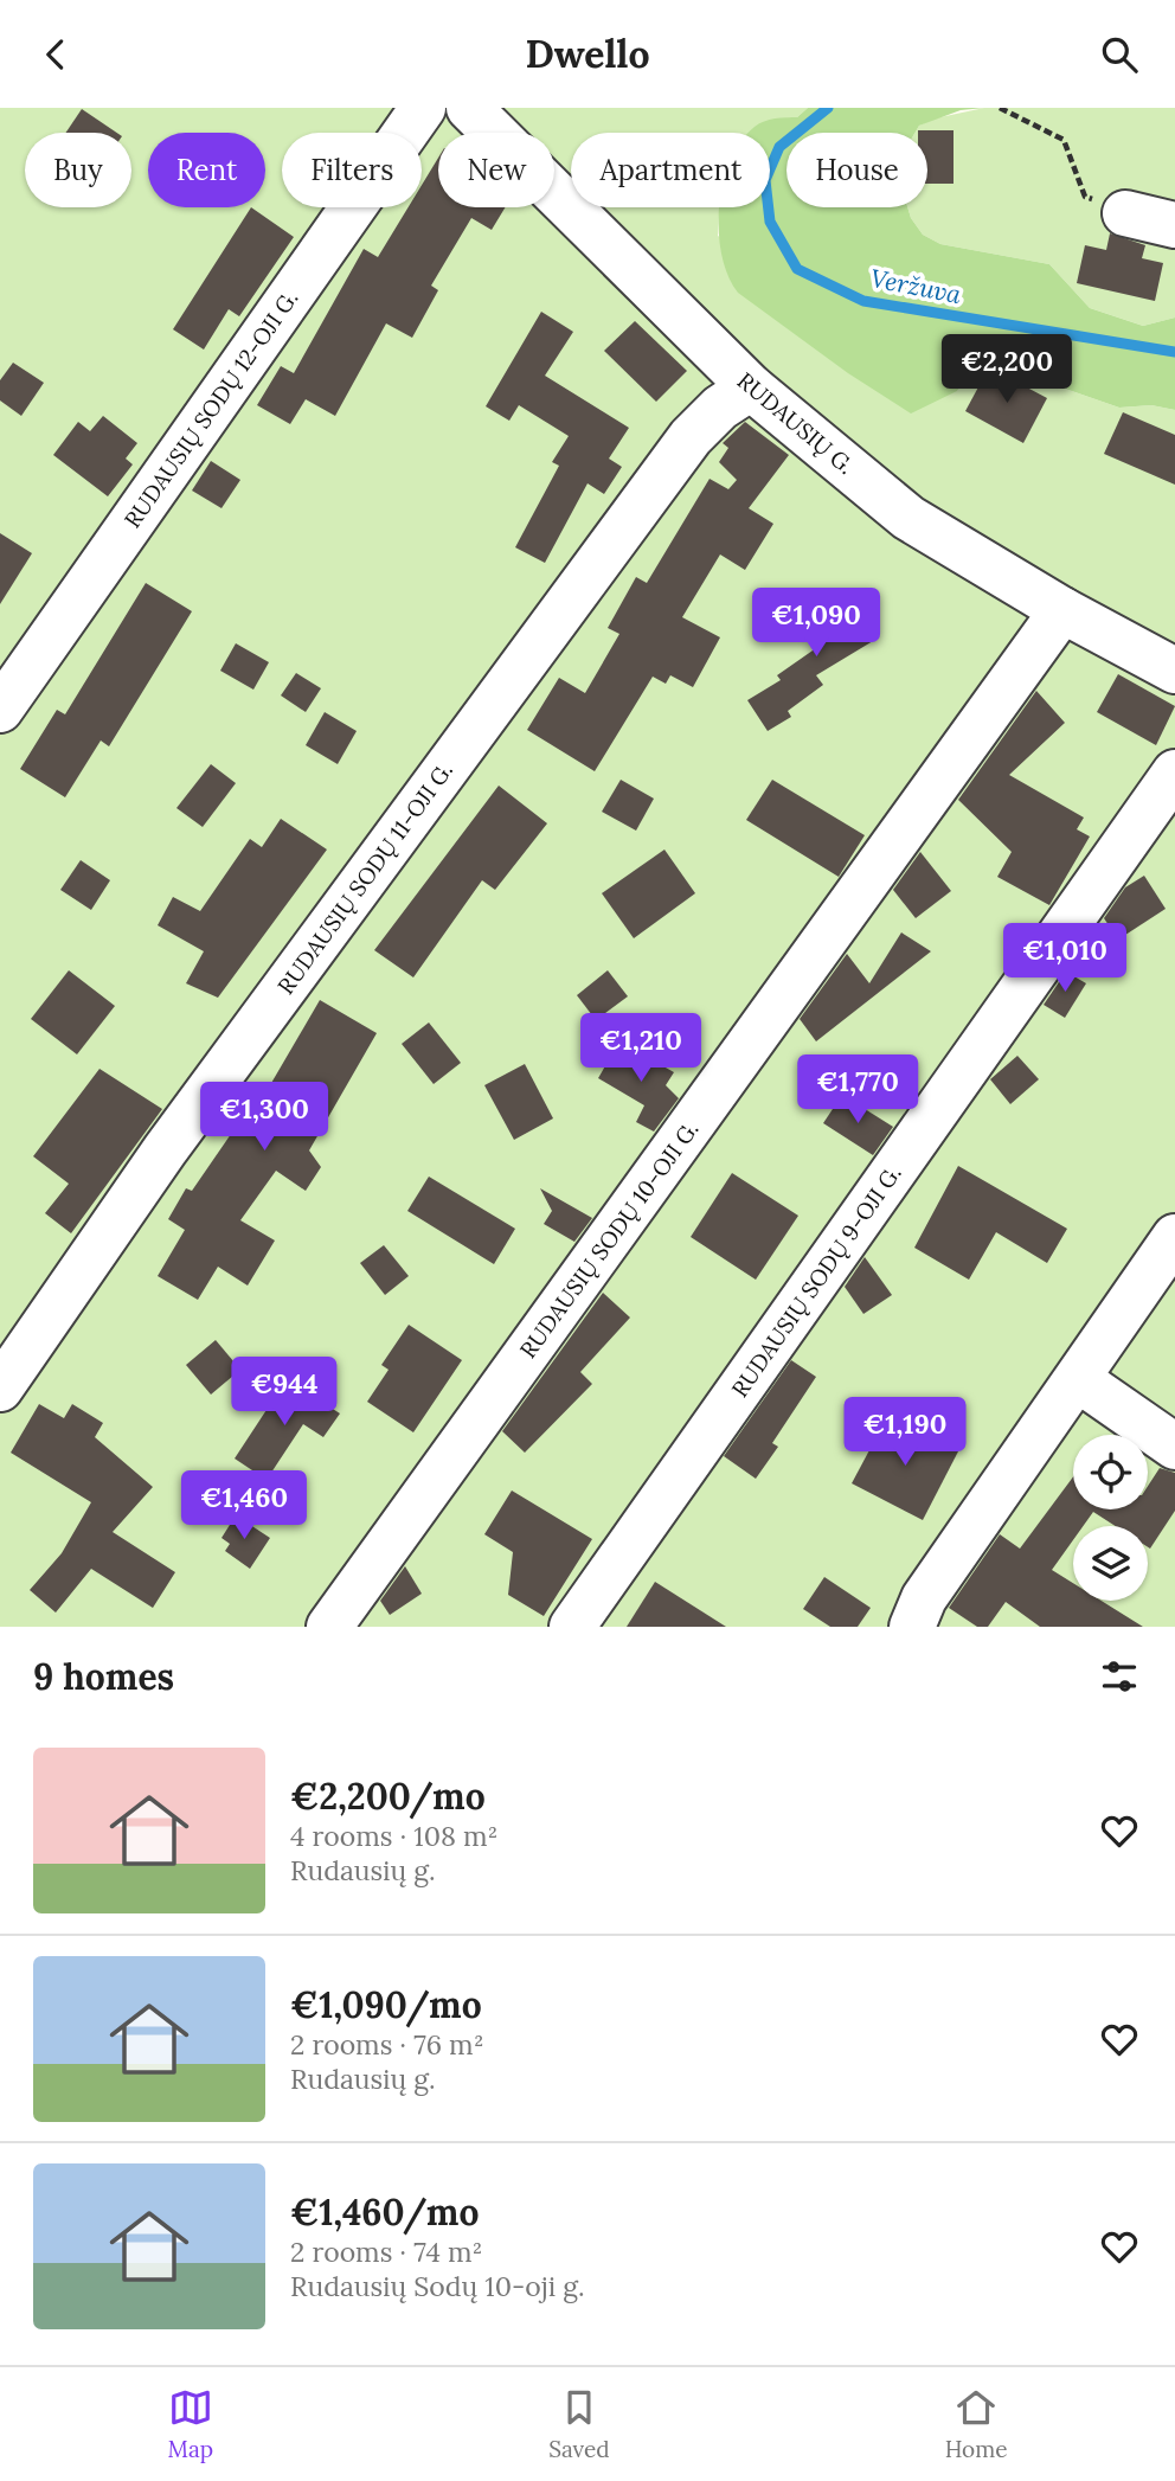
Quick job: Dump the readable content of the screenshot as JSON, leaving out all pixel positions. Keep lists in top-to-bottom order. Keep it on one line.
{"streets":{"street":["RUDAUSIŲ SODŲ 12-OJI G.","RUDAUSIŲ G.","RUDAUSIŲ SODŲ 11-OJI G.","RUDAUSIŲ SODŲ 10-OJI G.","RUDAUSIŲ SODŲ 9-OJI G."]},"crossings":[["RUDAUSIŲ G.","RUDAUSIŲ SODŲ 11-OJI G."],["RUDAUSIŲ G.","RUDAUSIŲ SODŲ 10-OJI G."]],"water":["Veržuva"],"page":{"header":"Dwello","chip":["Buy","Rent","Filters","New","Apartment","House"],"price":["€2,200","€1,090","€1,010","€1,210","€1,770","€1,300","€944","€1,190","€1,460"],"heading":"9 homes","list":[{"name":"€2,200/mo","note":"4 rooms · 108 m² · Rudausių g."},{"name":"€1,090/mo","note":"2 rooms · 76 m² · Rudausių g."},{"name":"€1,460/mo","note":"2 rooms · 74 m² · Rudausių Sodų 10-oji g."}],"tabs":["Map","Saved","Home"]}}
